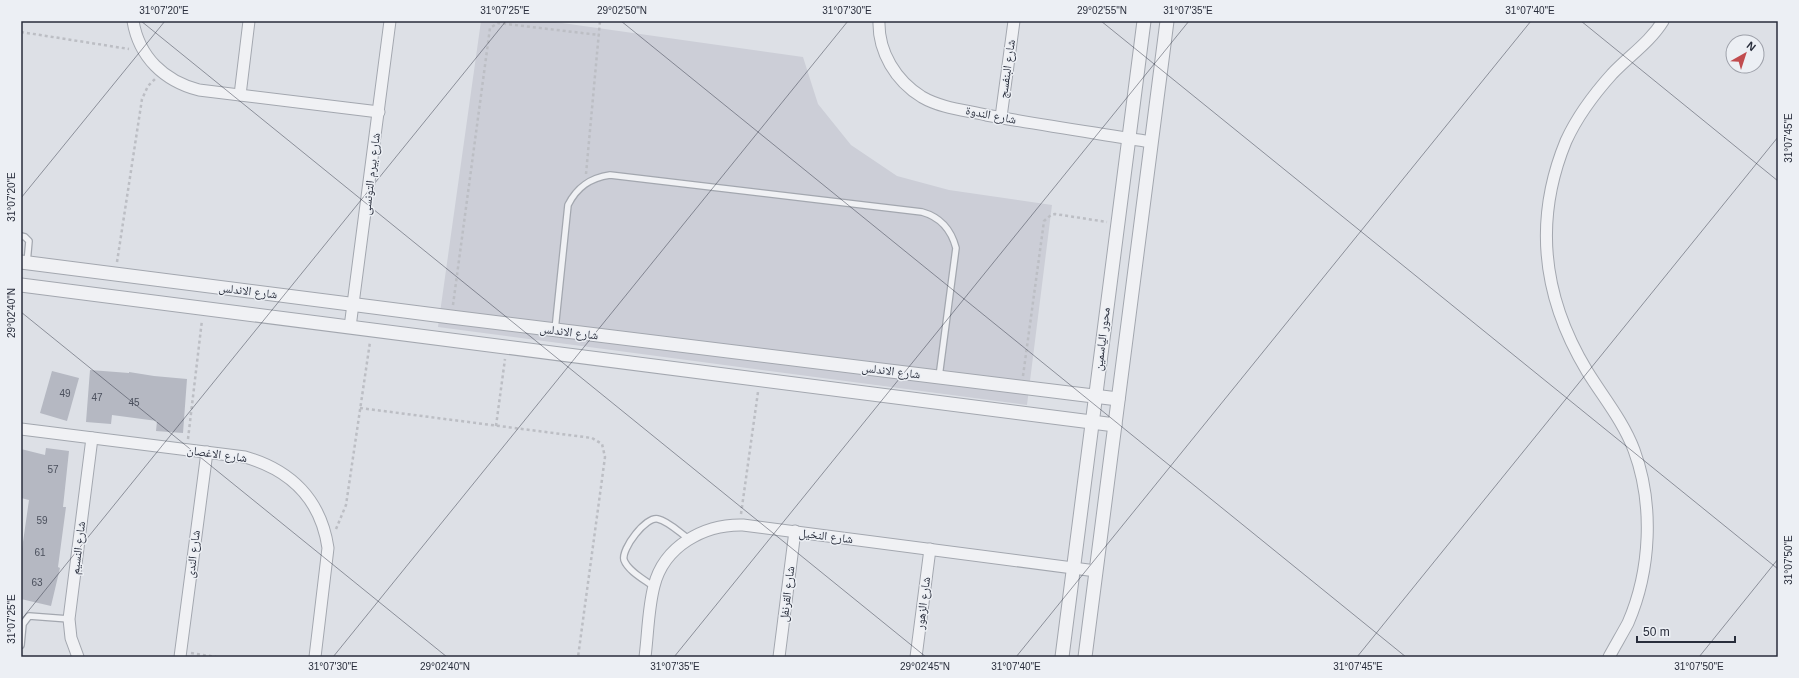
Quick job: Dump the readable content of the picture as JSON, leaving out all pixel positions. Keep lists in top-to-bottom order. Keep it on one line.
{"streets":{"street":["شارع البنفسج","شارع الندوة","شارع بيرم التونسى","شارع الاندلس","محور الياسمين","شارع الاغصان","شارع النخيل","شارع النسيم","شارع الندى","شارع القرنفل","شارع الزهور"]},"crossings":[["شارع البنفسج","شارع الندوة"],["شارع الندوة","محور الياسمين"],["شارع بيرم التونسى","شارع الاندلس"],["شارع الاندلس","محور الياسمين"],["محور الياسمين","شارع النخيل"],["شارع الاغصان","شارع النسيم"],["شارع الاغصان","شارع الندى"],["شارع النخيل","شارع القرنفل"],["شارع النخيل","شارع الزهور"]],"house_numbers":["49","47","45","57","59","61","63"],"scale_bar":"50 m","north":"top right","coordinates":["31°07'20\"E","31°07'25\"E","29°02'50\"N","31°07'30\"E","29°02'55\"N","31°07'35\"E","31°07'40\"E","31°07'45\"E","29°02'40\"N","31°07'50\"E","29°02'45\"N"]}
